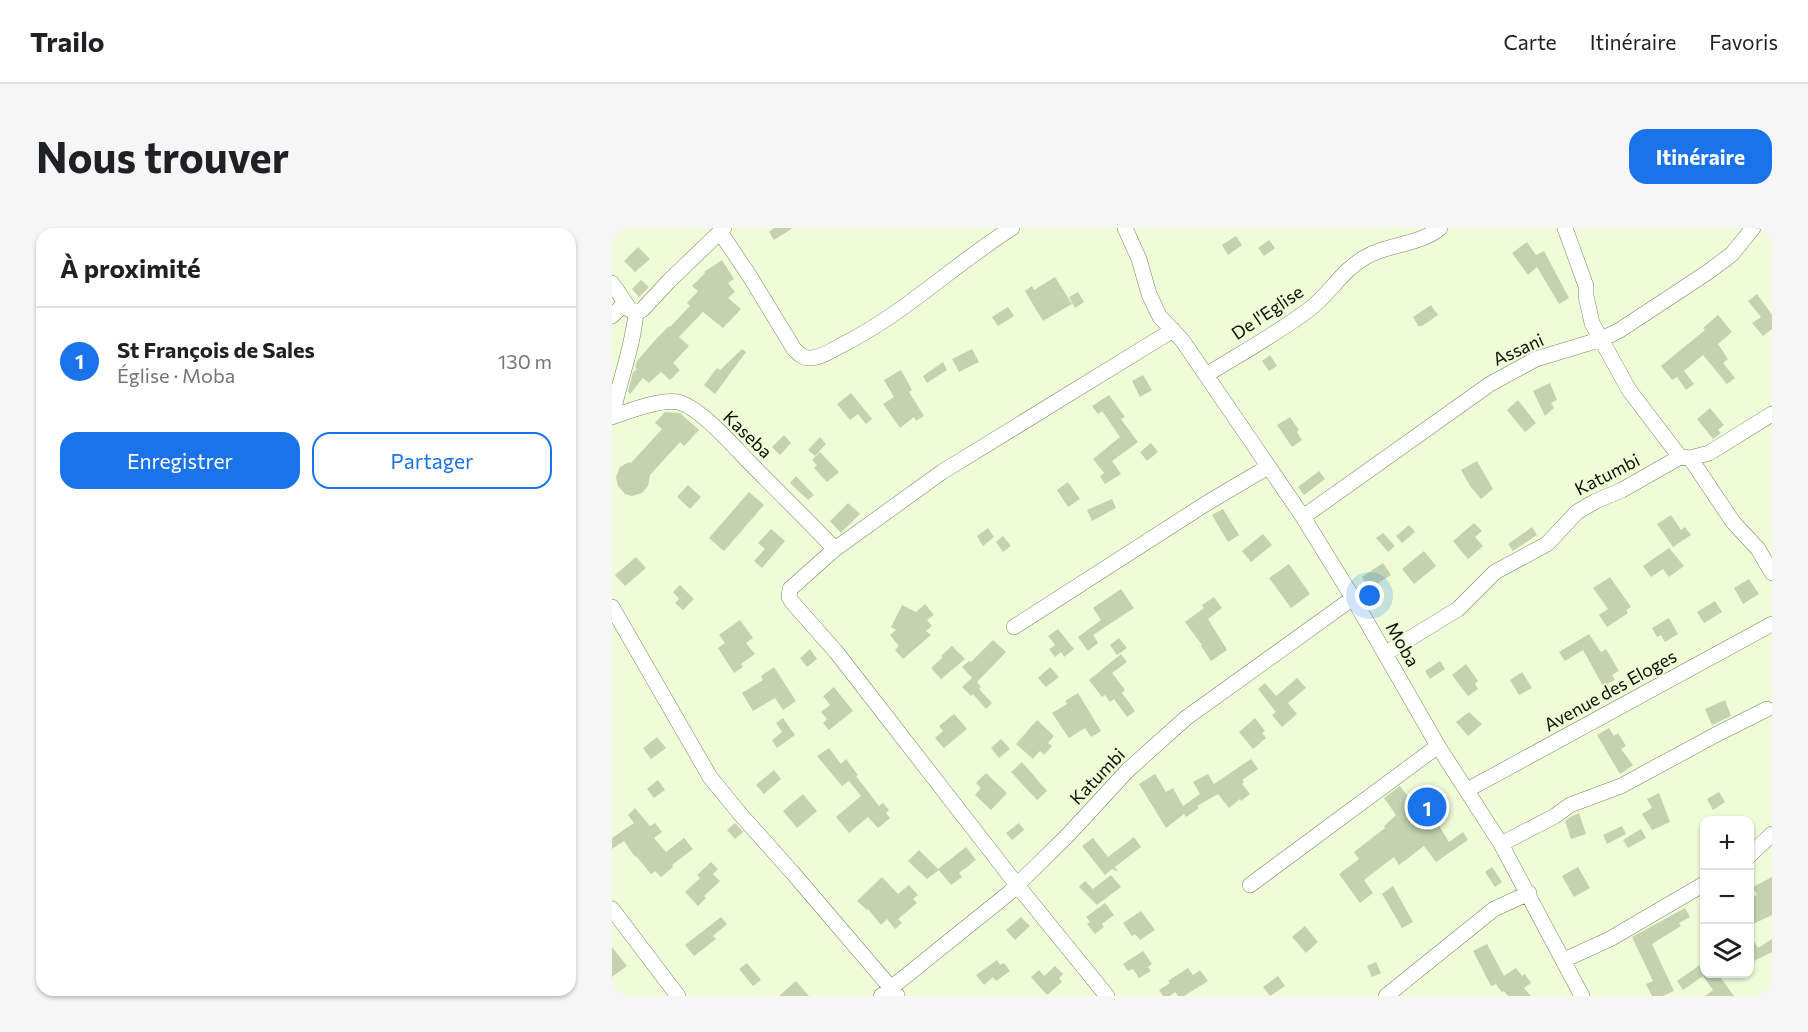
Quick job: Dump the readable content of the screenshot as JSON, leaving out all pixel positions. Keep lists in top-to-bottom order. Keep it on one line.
{"streets":{"street":["De l'Eglise","Assani","Kaseba","Katumbi","Moba","Avenue des Eloges"]},"crossings":[["De l'Eglise","Moba"],["Assani","Moba"],["Katumbi","Moba"],["Moba","Avenue des Eloges"]],"page":{"header":"Trailo","nav":["Carte","Itinéraire","Favoris"],"buttons":["Itinéraire",["Enregistrer","Partager"]],"title":"Nous trouver","heading":"À proximité","list":[{"mark":"1","name":"St François de Sales","note":"Église · Moba","value":"130 m"}],"pins":"1","map_buttons":["+","−"]}}
